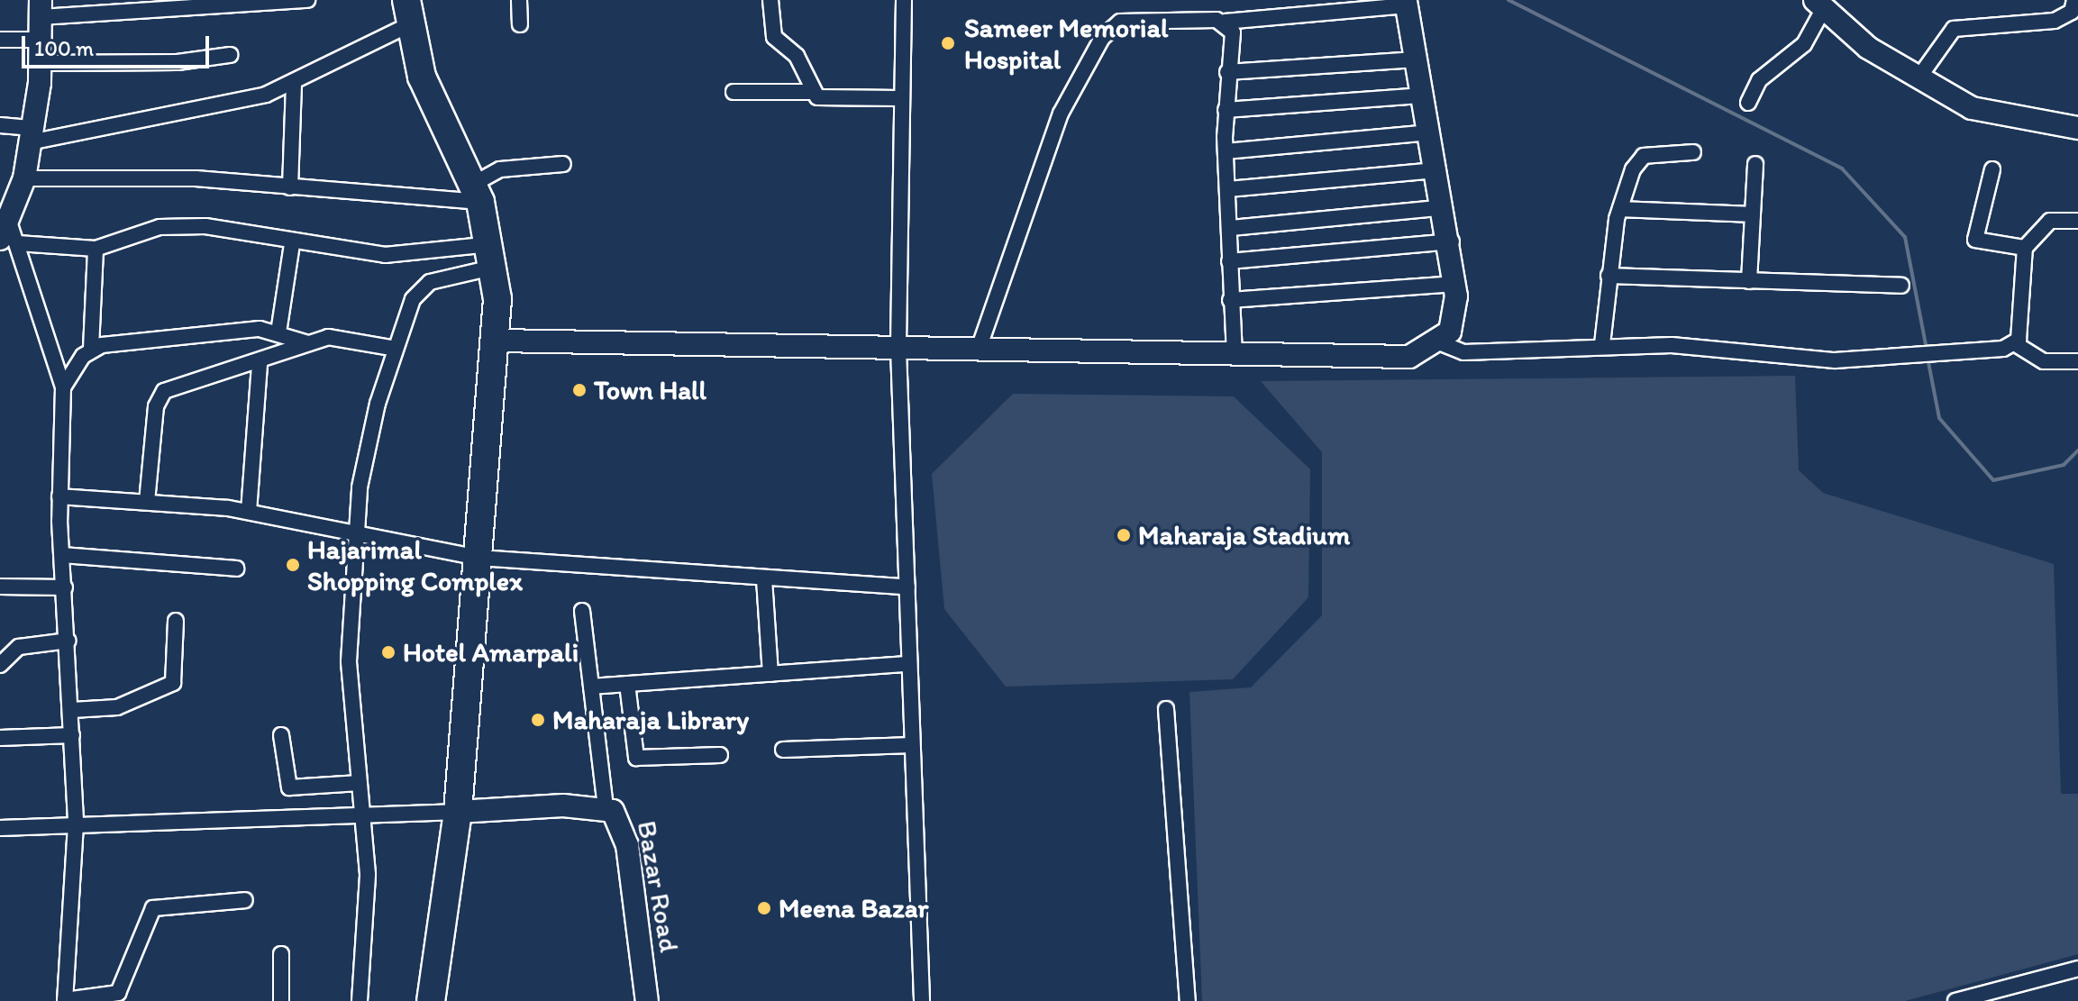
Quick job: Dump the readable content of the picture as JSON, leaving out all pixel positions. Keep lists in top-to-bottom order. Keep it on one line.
{"streets":{"street":["Bazar Road"]},"places":["Sameer Memorial Hospital","Town Hall","Maharaja Stadium","Hajarimal Shopping Complex","Hotel Amarpali","Maharaja Library","Meena Bazar"],"scale_bar":"100 m"}
